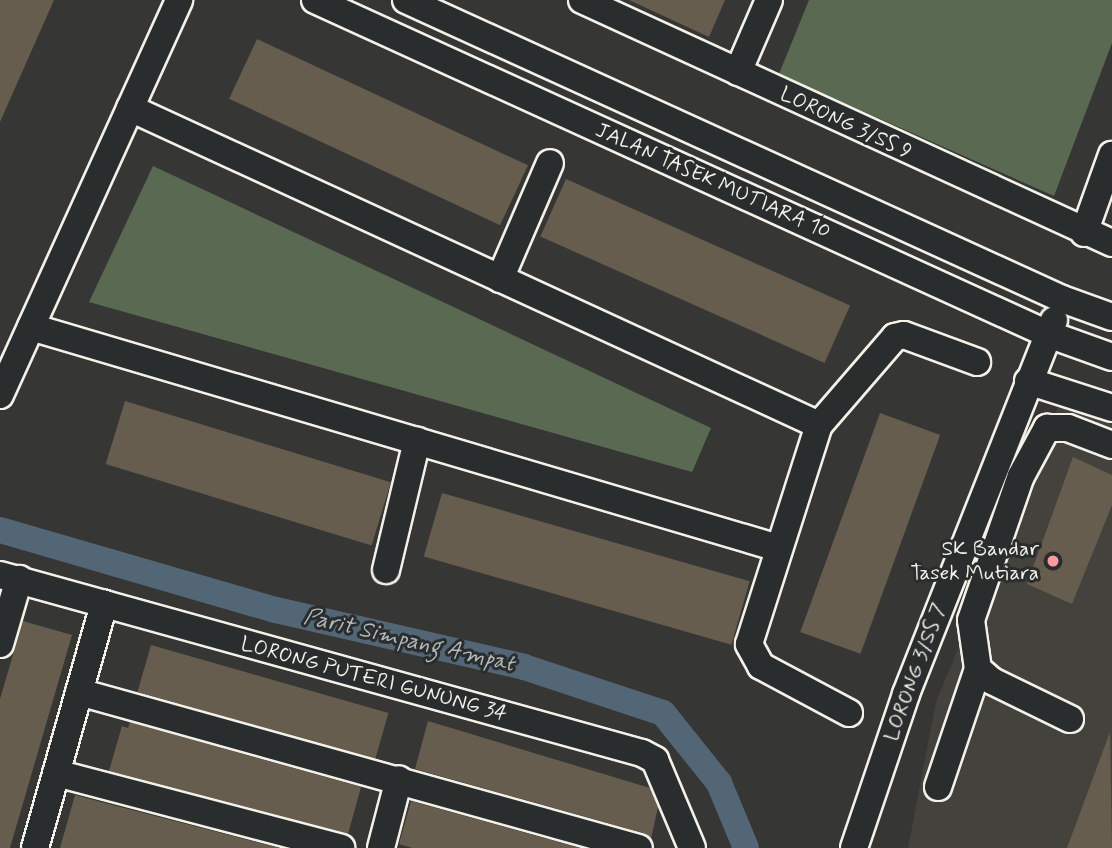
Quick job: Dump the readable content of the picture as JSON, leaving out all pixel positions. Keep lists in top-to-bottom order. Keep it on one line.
{"streets":{"street":["LORONG 3/SS 9","JALAN TASEK MUTIARA 10","LORONG 3/SS 7","LORONG PUTERI GUNUNG 34"]},"crossings":[["JALAN TASEK MUTIARA 10","LORONG 3/SS 7"]],"water":["Parit Simpang Ampat"],"places":["SK Bandar Tasek Mutiara"]}
